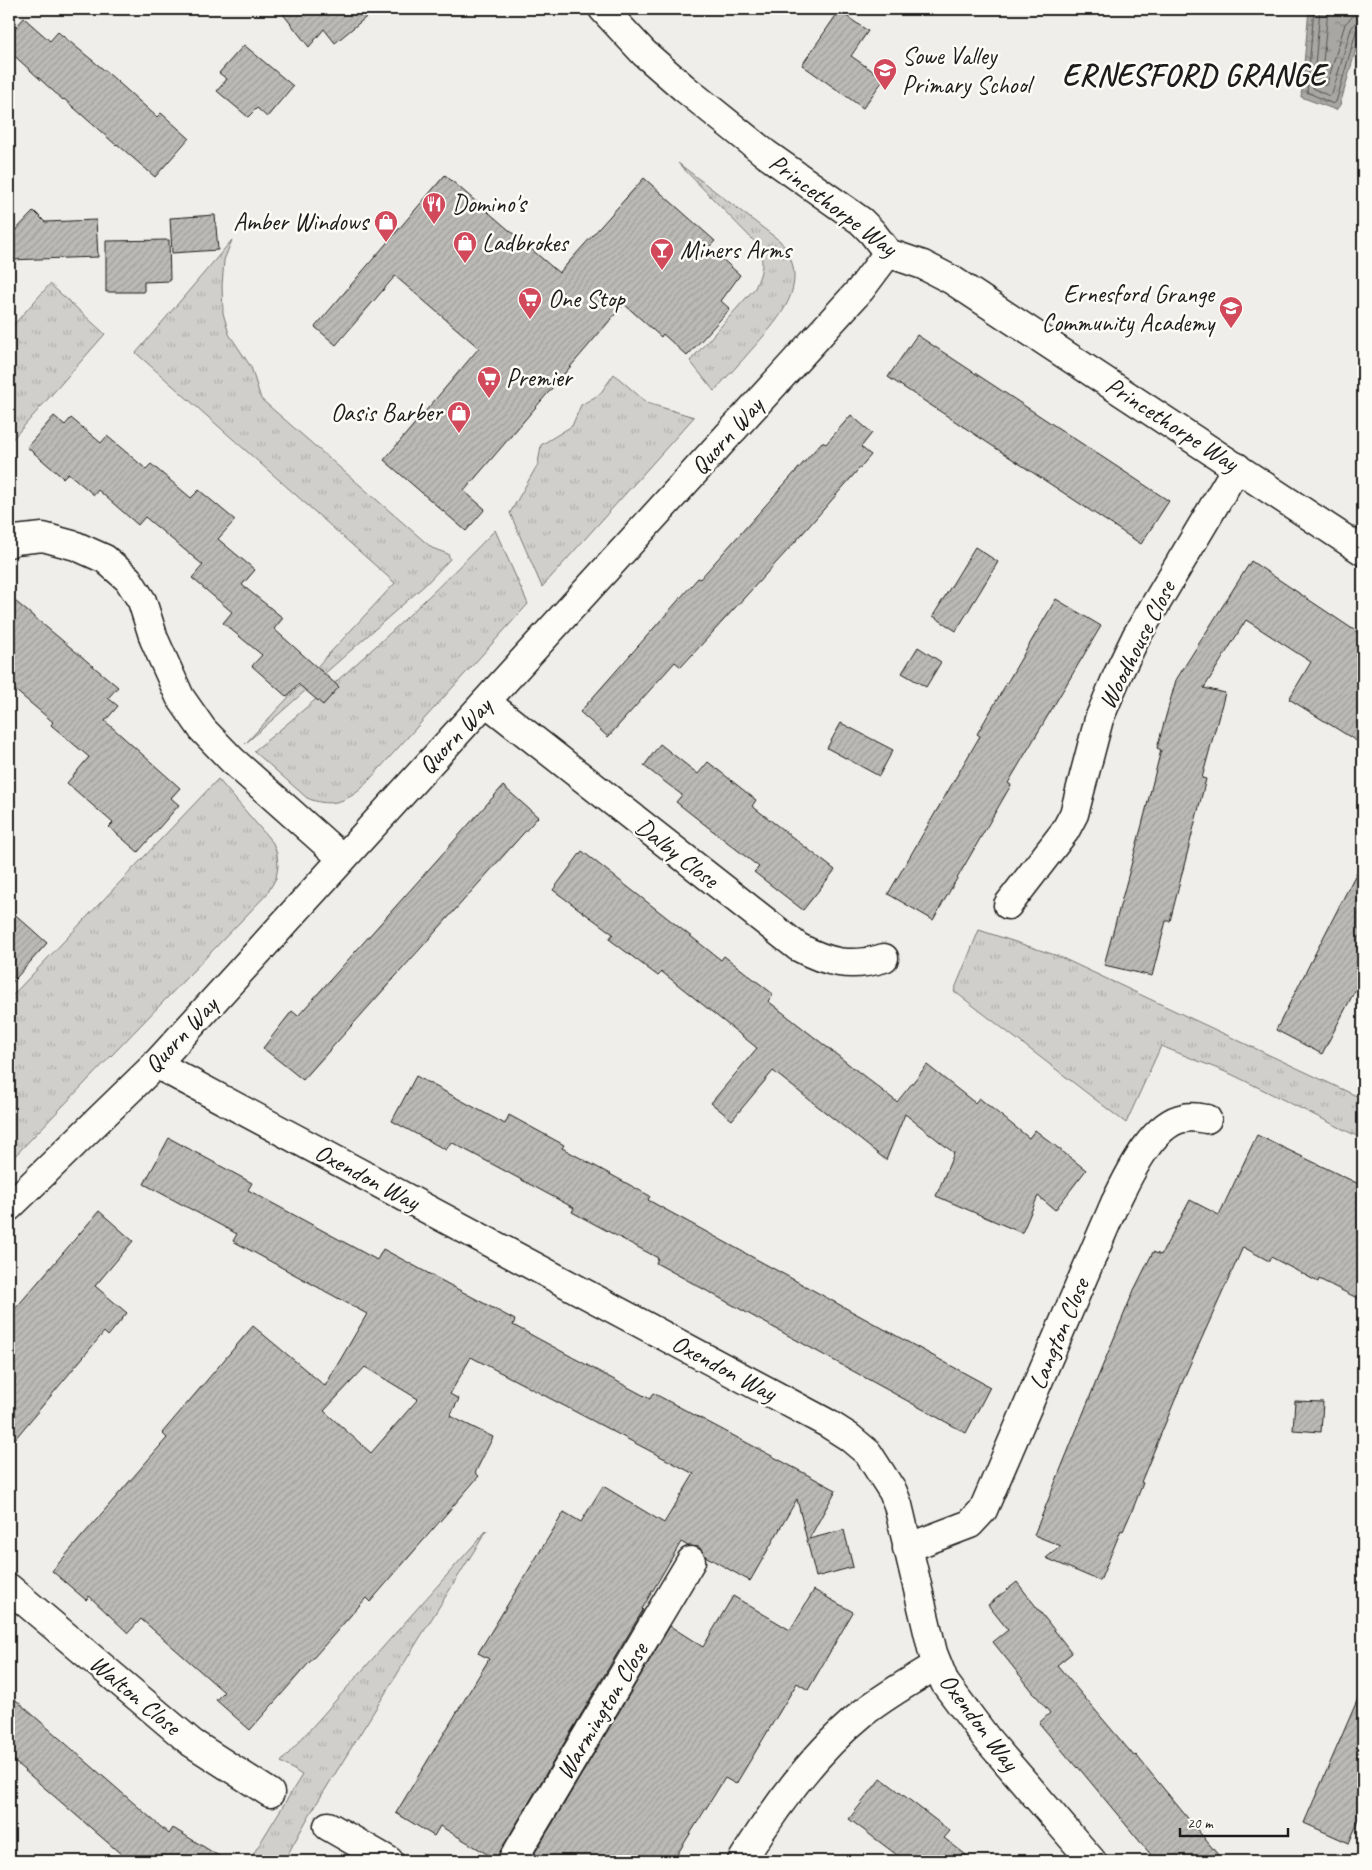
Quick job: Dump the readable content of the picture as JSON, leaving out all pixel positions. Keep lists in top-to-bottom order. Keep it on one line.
{"streets":{"street":["Princethorpe Way","Quorn Way","Woodhouse Close","Dalby Close","Oxendon Way","Langton Close","Walton Close","Warmington Close"]},"crossings":[["Princethorpe Way","Quorn Way"],["Princethorpe Way","Woodhouse Close"],["Quorn Way","Dalby Close"],["Quorn Way","Oxendon Way"],["Oxendon Way","Langton Close"]],"districts":["ERNESFORD GRANGE"],"places":{"school or university":["Sowe Valley Primary School","Ernesford Grange Community Academy"],"restaurant":["Domino's"],"shop":["Amber Windows","Ladbrokes","Oasis Barber"],"bar":["Miners Arms"],"supermarket":["One Stop","Premier"]},"scale_bar":"20 m"}
